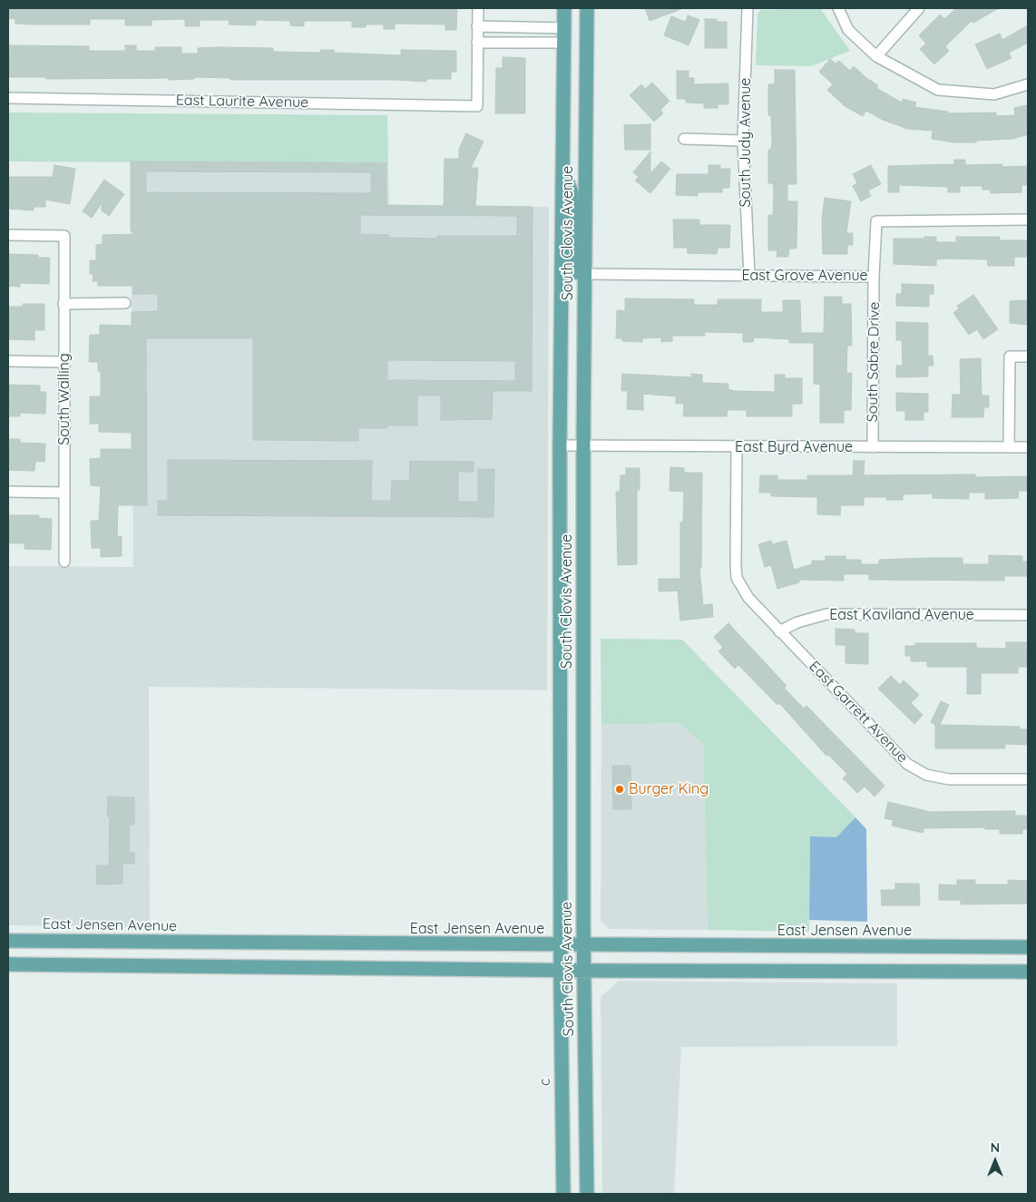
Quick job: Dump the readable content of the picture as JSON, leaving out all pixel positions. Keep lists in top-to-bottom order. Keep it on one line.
{"streets":{"main road":["South Clovis Avenue","East Jensen Avenue","c"],"street":["East Laurite Avenue","South Judy Avenue","East Grove Avenue","South Sabre Drive","South Walling","East Byrd Avenue","East Kaviland Avenue","East Garrett Avenue"]},"crossings":[["South Judy Avenue","East Grove Avenue"],["South Clovis Avenue","East Grove Avenue"],["South Clovis Avenue","East Byrd Avenue"],["South Clovis Avenue","East Jensen Avenue"],["South Clovis Avenue","c"],["East Grove Avenue","South Sabre Drive"],["South Sabre Drive","East Byrd Avenue"],["East Kaviland Avenue","East Garrett Avenue"]],"places":["Burger King"],"north":"top"}
